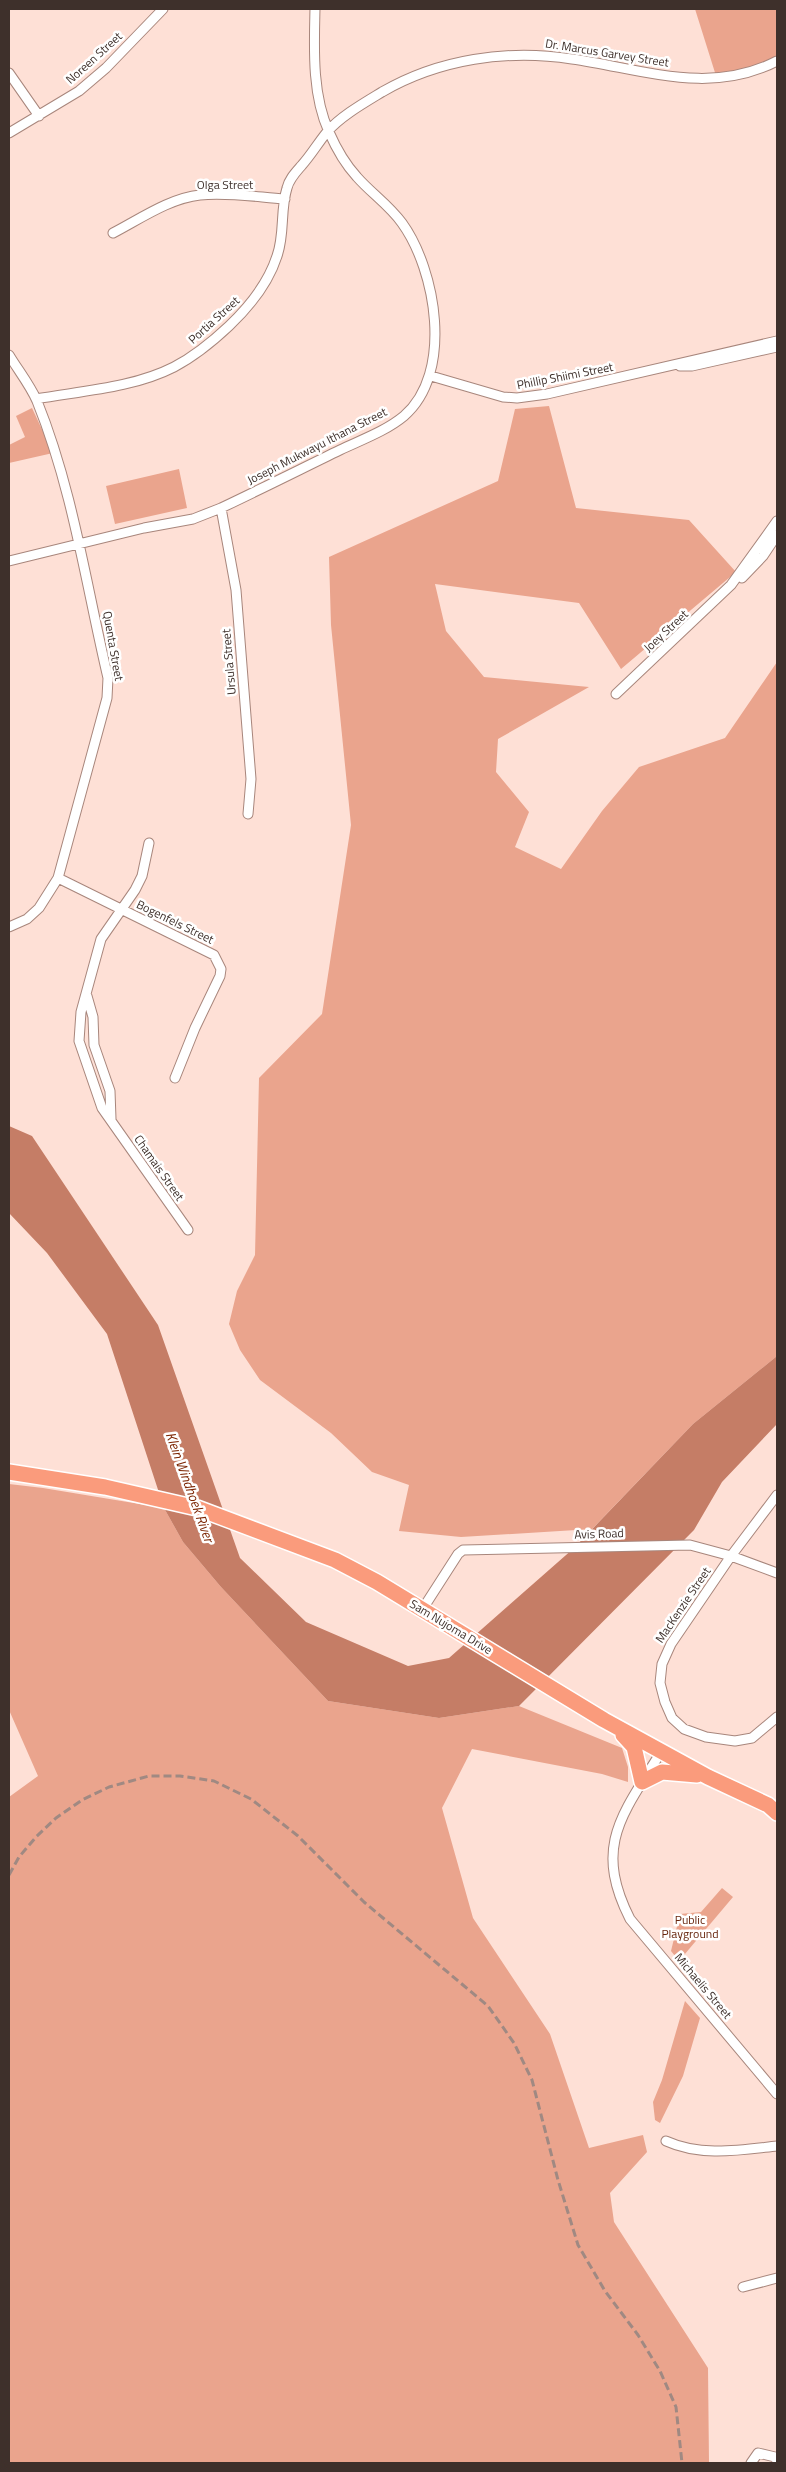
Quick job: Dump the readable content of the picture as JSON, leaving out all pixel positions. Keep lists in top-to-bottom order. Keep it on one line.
{"streets":{"highway":["Sam Nujoma Drive"],"street":["Dr. Marcus Garvey Street","Noreen Street","Olga Street","Portia Street","Phillip Shiimi Street","Joseph Mukwayu Ithana Street","Joey Street","Quenta Street","Ursula Street","Bogenfels Street","Chamais Street","Avis Road","MacKenzie Street","Michaelis Street"]},"crossings":[["Dr. Marcus Garvey Street","Portia Street"],["Dr. Marcus Garvey Street","Joseph Mukwayu Ithana Street"],["Olga Street","Portia Street"],["Portia Street","Joseph Mukwayu Ithana Street"],["Portia Street","Quenta Street"],["Phillip Shiimi Street","Joseph Mukwayu Ithana Street"],["Joseph Mukwayu Ithana Street","Quenta Street"],["Joseph Mukwayu Ithana Street","Ursula Street"],["Quenta Street","Bogenfels Street"],["Bogenfels Street","Chamais Street"],["Avis Road","MacKenzie Street"],["Avis Road","Sam Nujoma Drive"],["Sam Nujoma Drive","Michaelis Street"]],"water":["Klein Windhoek River"],"parks":["Public Playground"]}
